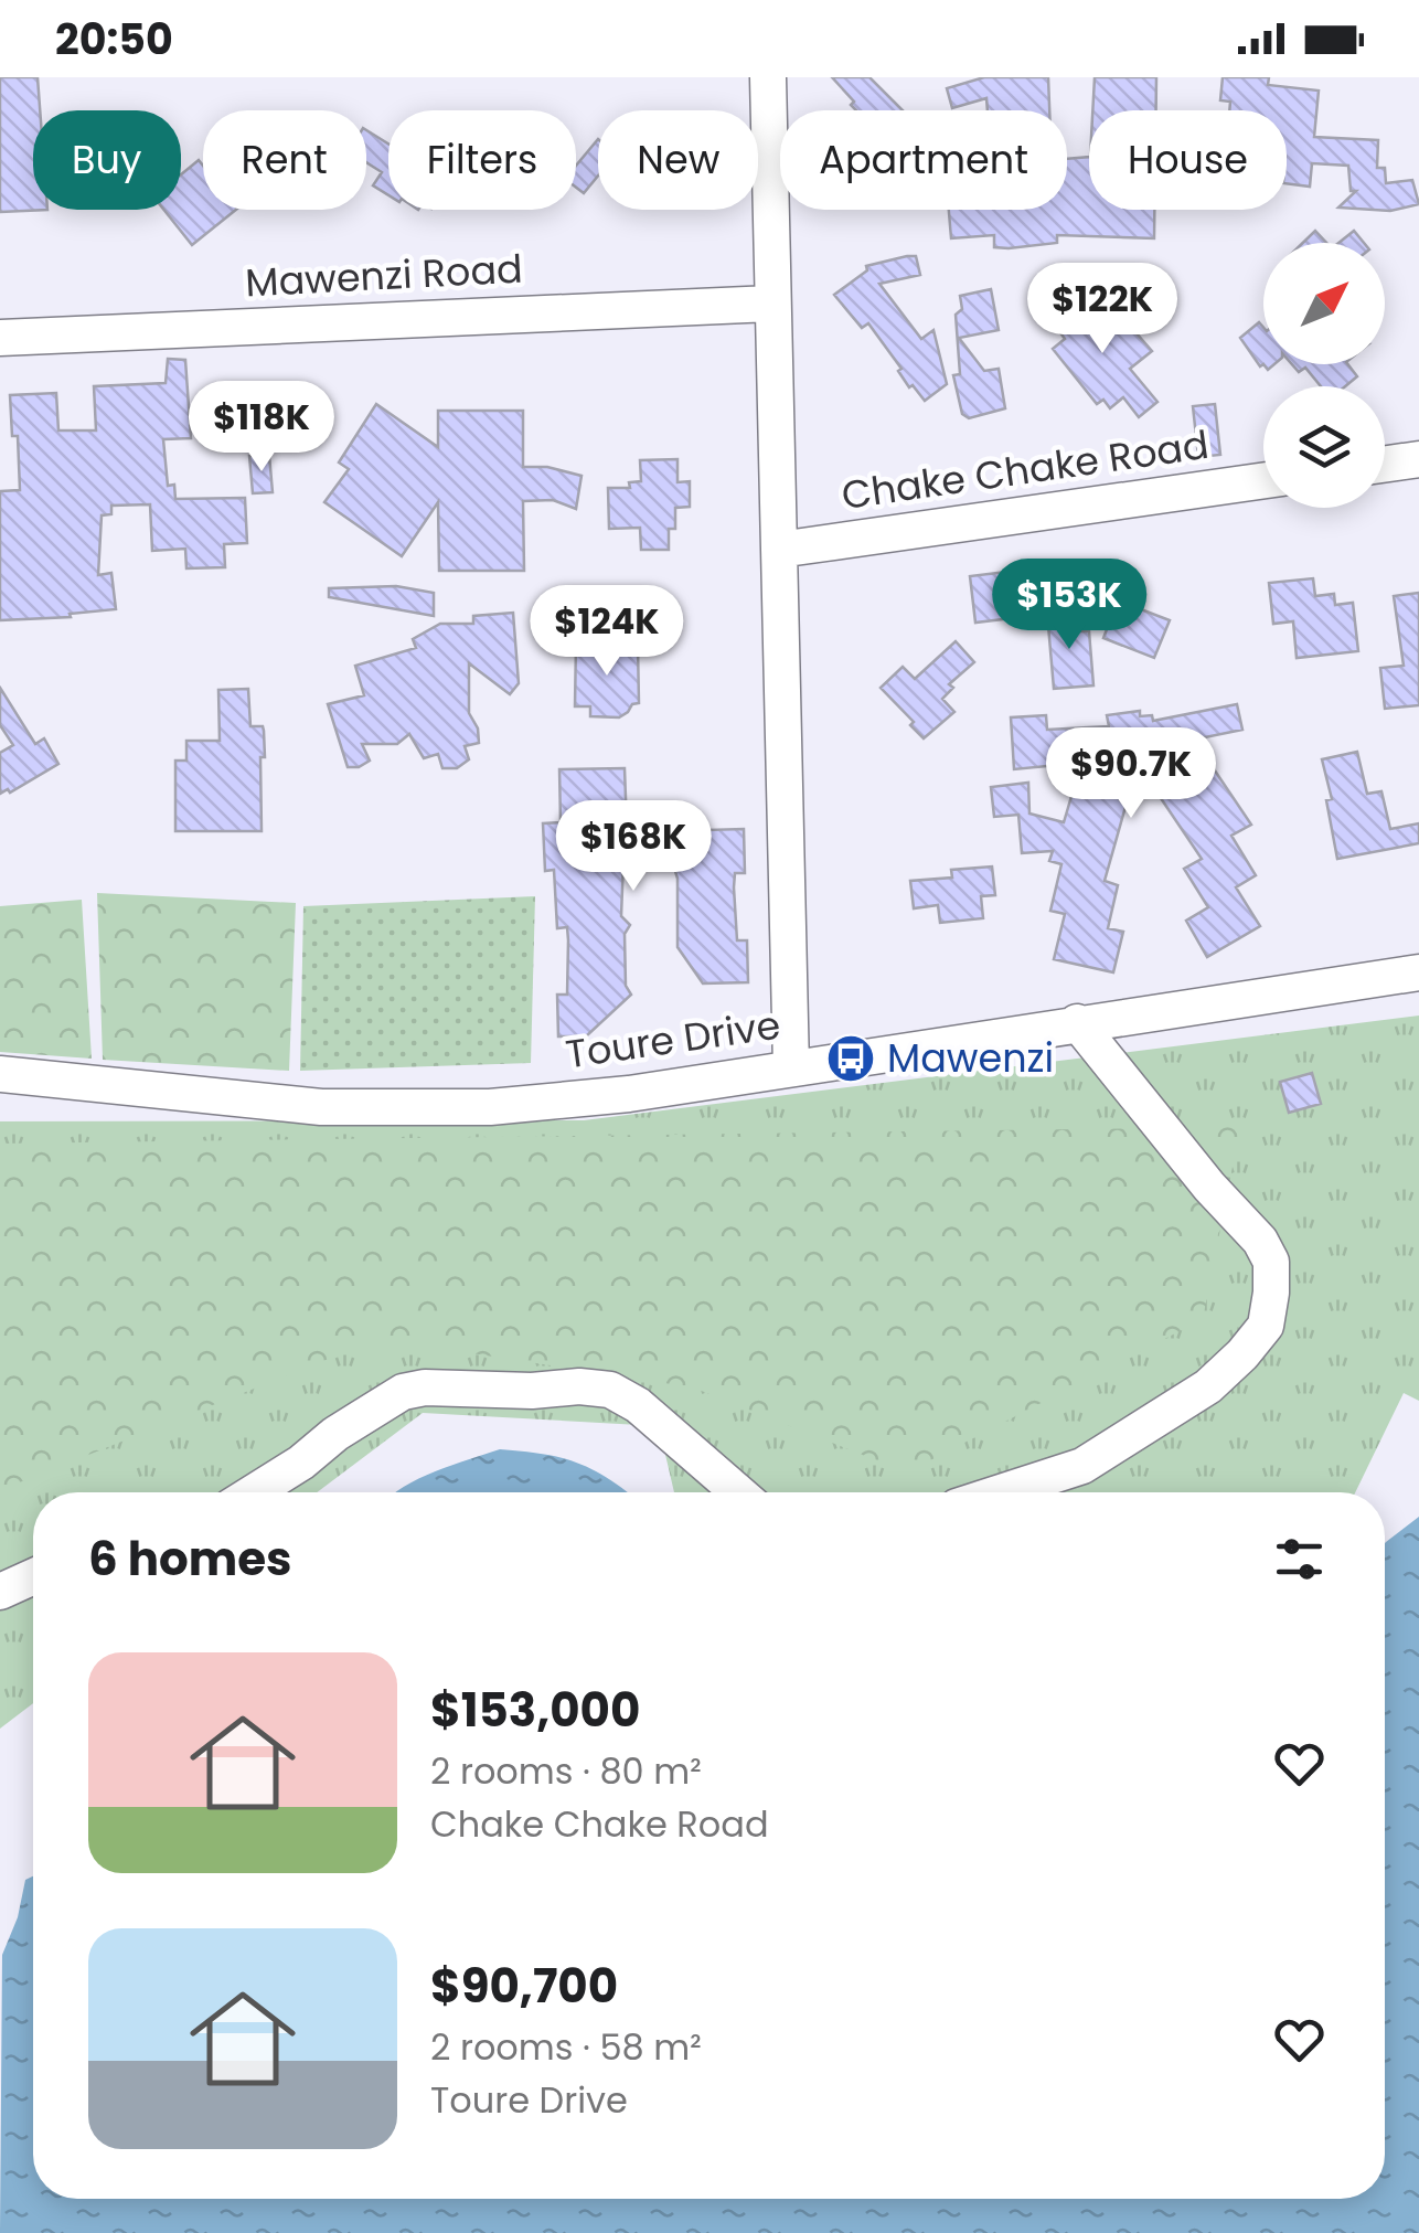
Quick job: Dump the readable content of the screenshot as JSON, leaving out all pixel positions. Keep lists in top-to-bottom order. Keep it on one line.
{"streets":{"street":["Mawenzi Road","Chake Chake Road","Toure Drive"]},"places":{"bus stop":["Mawenzi"]},"north":"top right","page":{"status":"20:50","chip":["Buy","Rent","Filters","New","Apartment","House"],"price":["$122K","$118K","$153K","$124K","$90.7K","$168K"],"heading":"6 homes","list":[{"name":"$153,000","note":"2 rooms · 80 m² · Chake Chake Road"},{"name":"$90,700","note":"2 rooms · 58 m² · Toure Drive"}]}}
